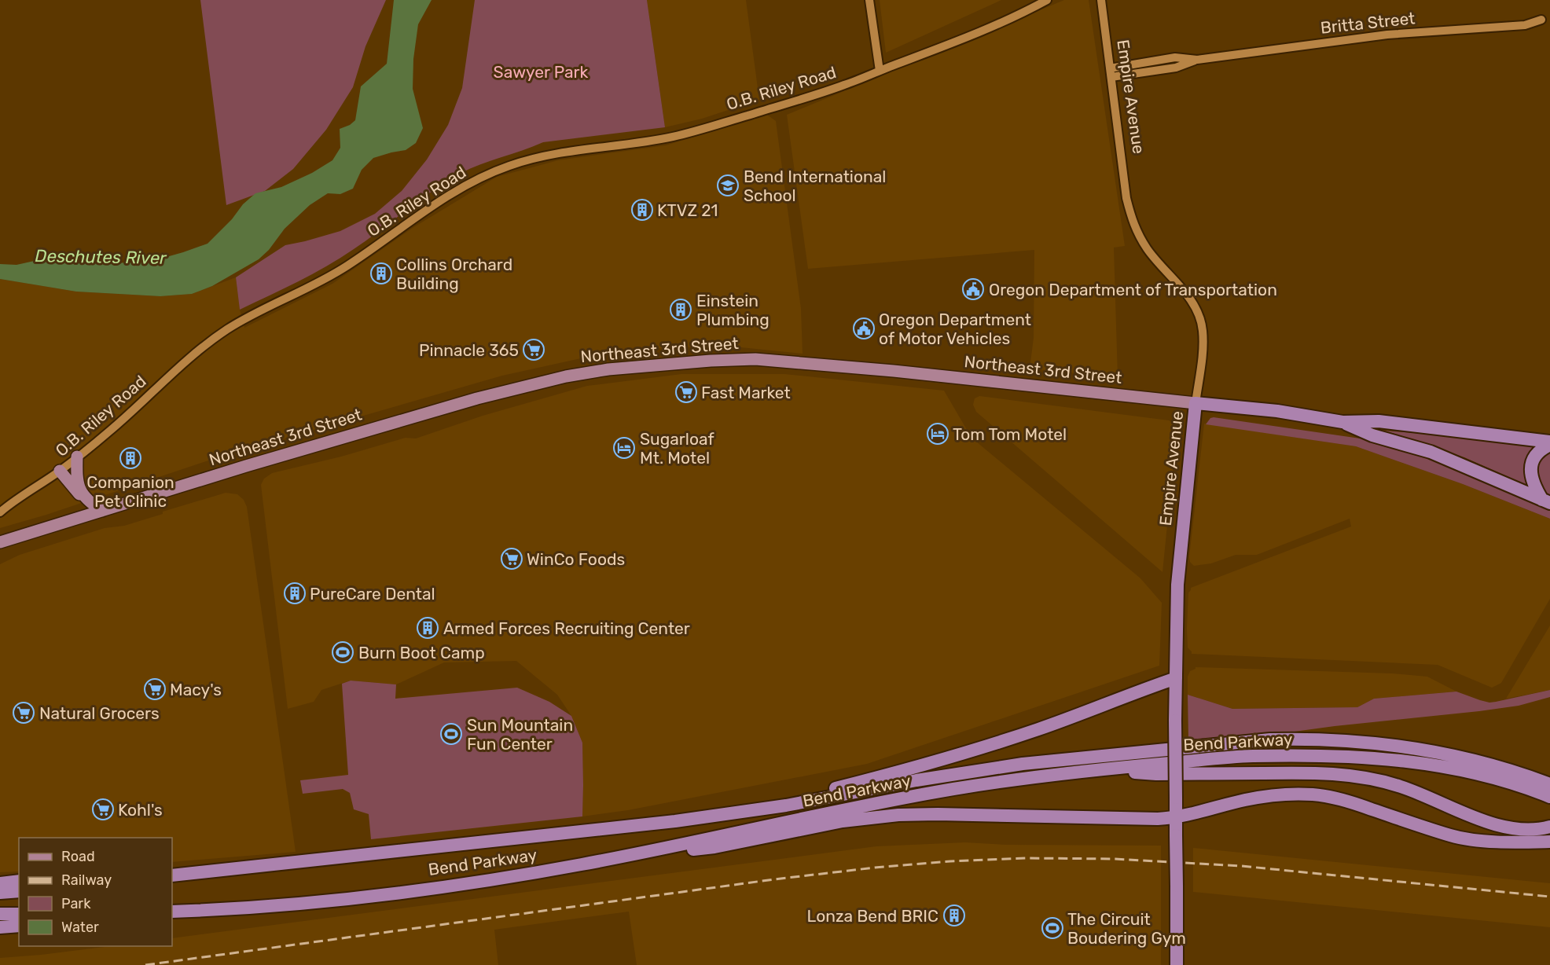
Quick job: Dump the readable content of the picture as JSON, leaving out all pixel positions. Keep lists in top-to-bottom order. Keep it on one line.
{"streets":{"highway":["Empire Avenue","Northeast 3rd Street","Bend Parkway"],"street":["Britta Street","O.B. Riley Road"]},"crossings":[["Britta Street","Empire Avenue"],["Empire Avenue","Northeast 3rd Street"]],"water":["Deschutes River"],"parks":["Sawyer Park"],"places":{"school or university":["Bend International School"],"building":["KTVZ 21","Collins Orchard Building","Einstein Plumbing","Companion Pet Clinic","PureCare Dental","Armed Forces Recruiting Center","Lonza Bend BRIC"],"public building":["Oregon Department of Transportation","Oregon Department of Motor Vehicles"],"supermarket":["Pinnacle 365","Fast Market","WinCo Foods","Macy's","Natural Grocers","Kohl's"],"hotel":["Tom Tom Motel","Sugarloaf Mt. Motel"],"sports":["Burn Boot Camp","Sun Mountain Fun Center","The Circuit Boudering Gym"]},"legend":["Road","Railway","Park","Water"]}
